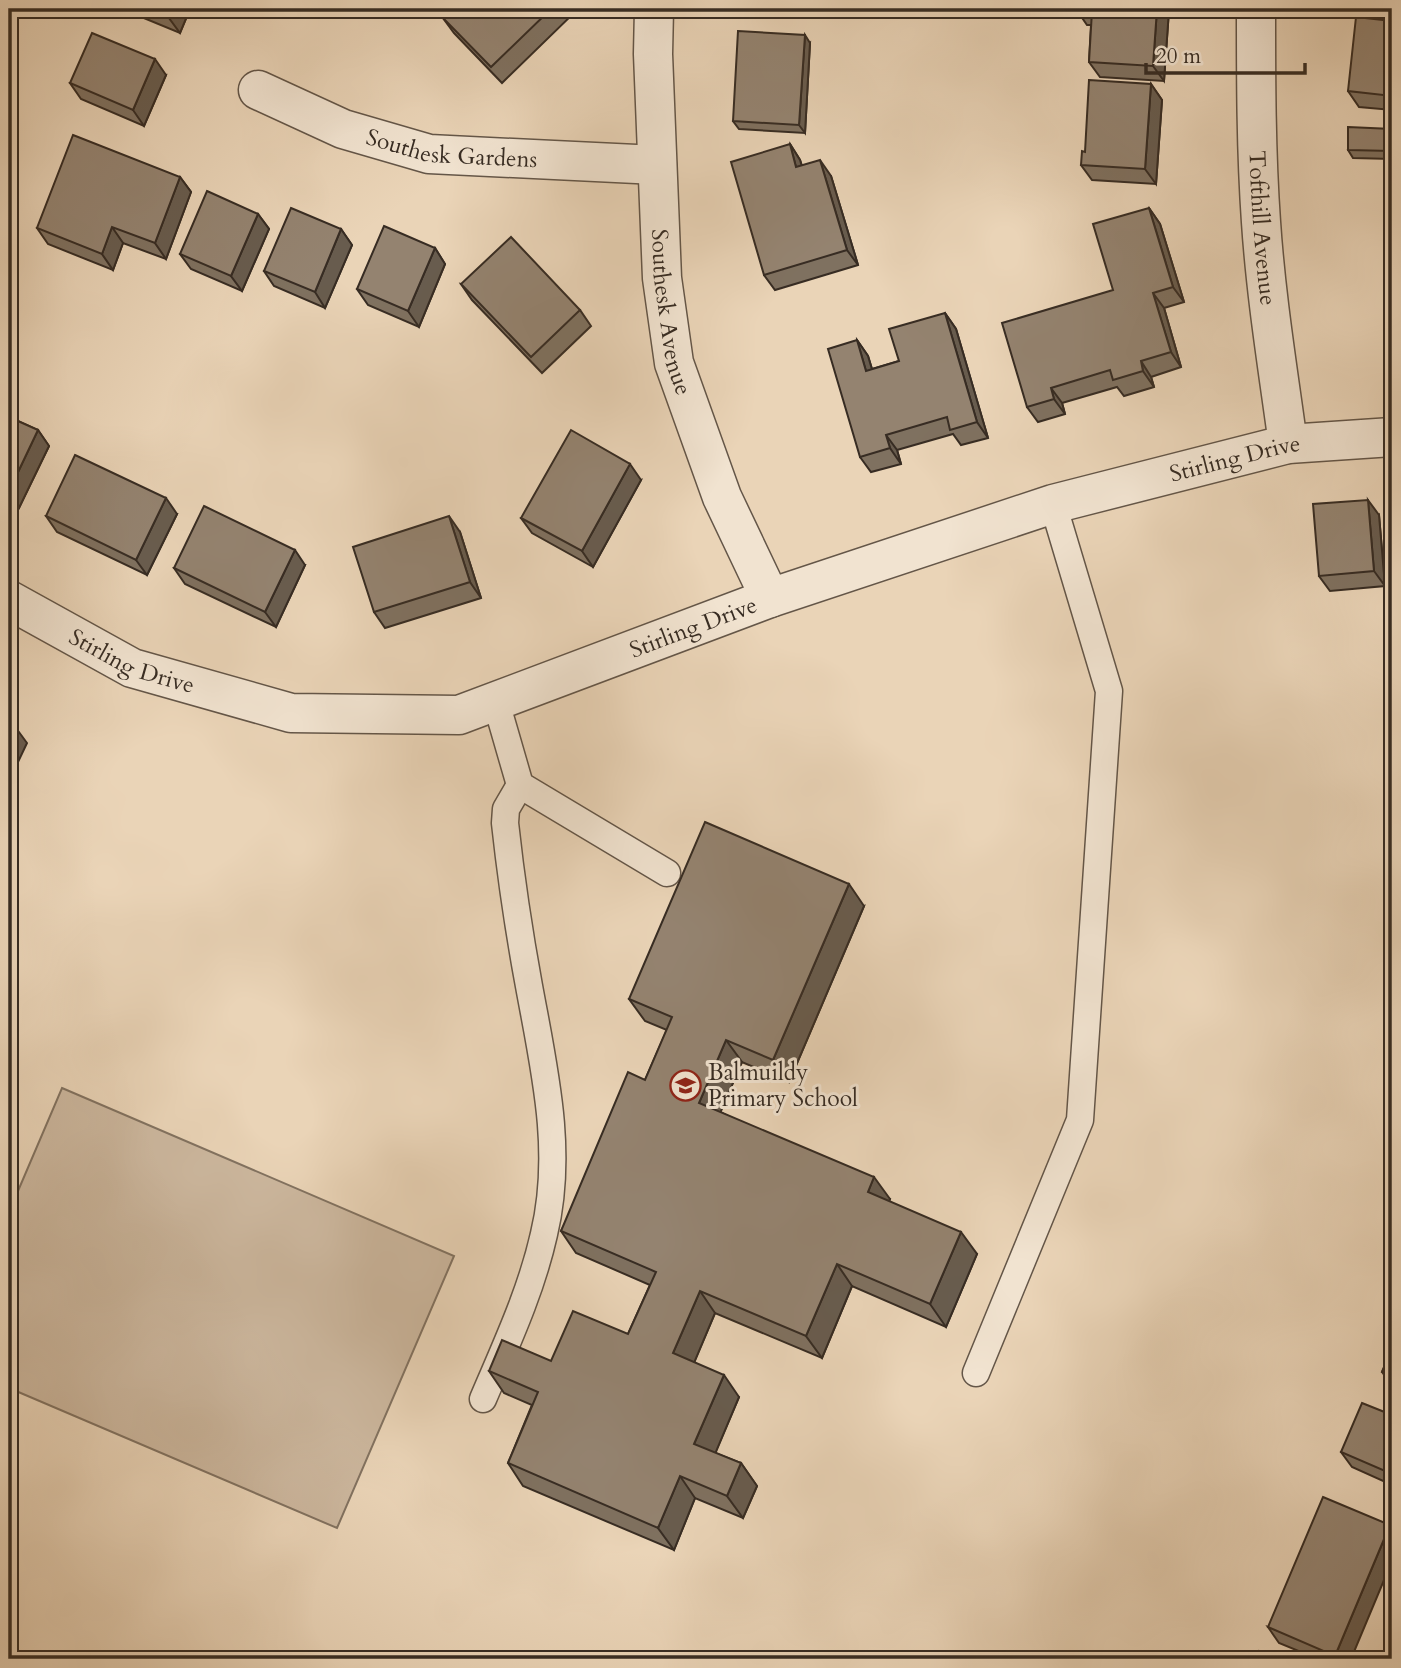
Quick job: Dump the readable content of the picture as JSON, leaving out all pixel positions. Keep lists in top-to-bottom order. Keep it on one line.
{"streets":{"street":["Southesk Gardens","Tofthill Avenue","Southesk Avenue","Stirling Drive"]},"crossings":[["Southesk Gardens","Southesk Avenue"],["Tofthill Avenue","Stirling Drive"],["Southesk Avenue","Stirling Drive"]],"places":{"school or university":["Balmuildy Primary School"]},"scale_bar":"20 m"}
